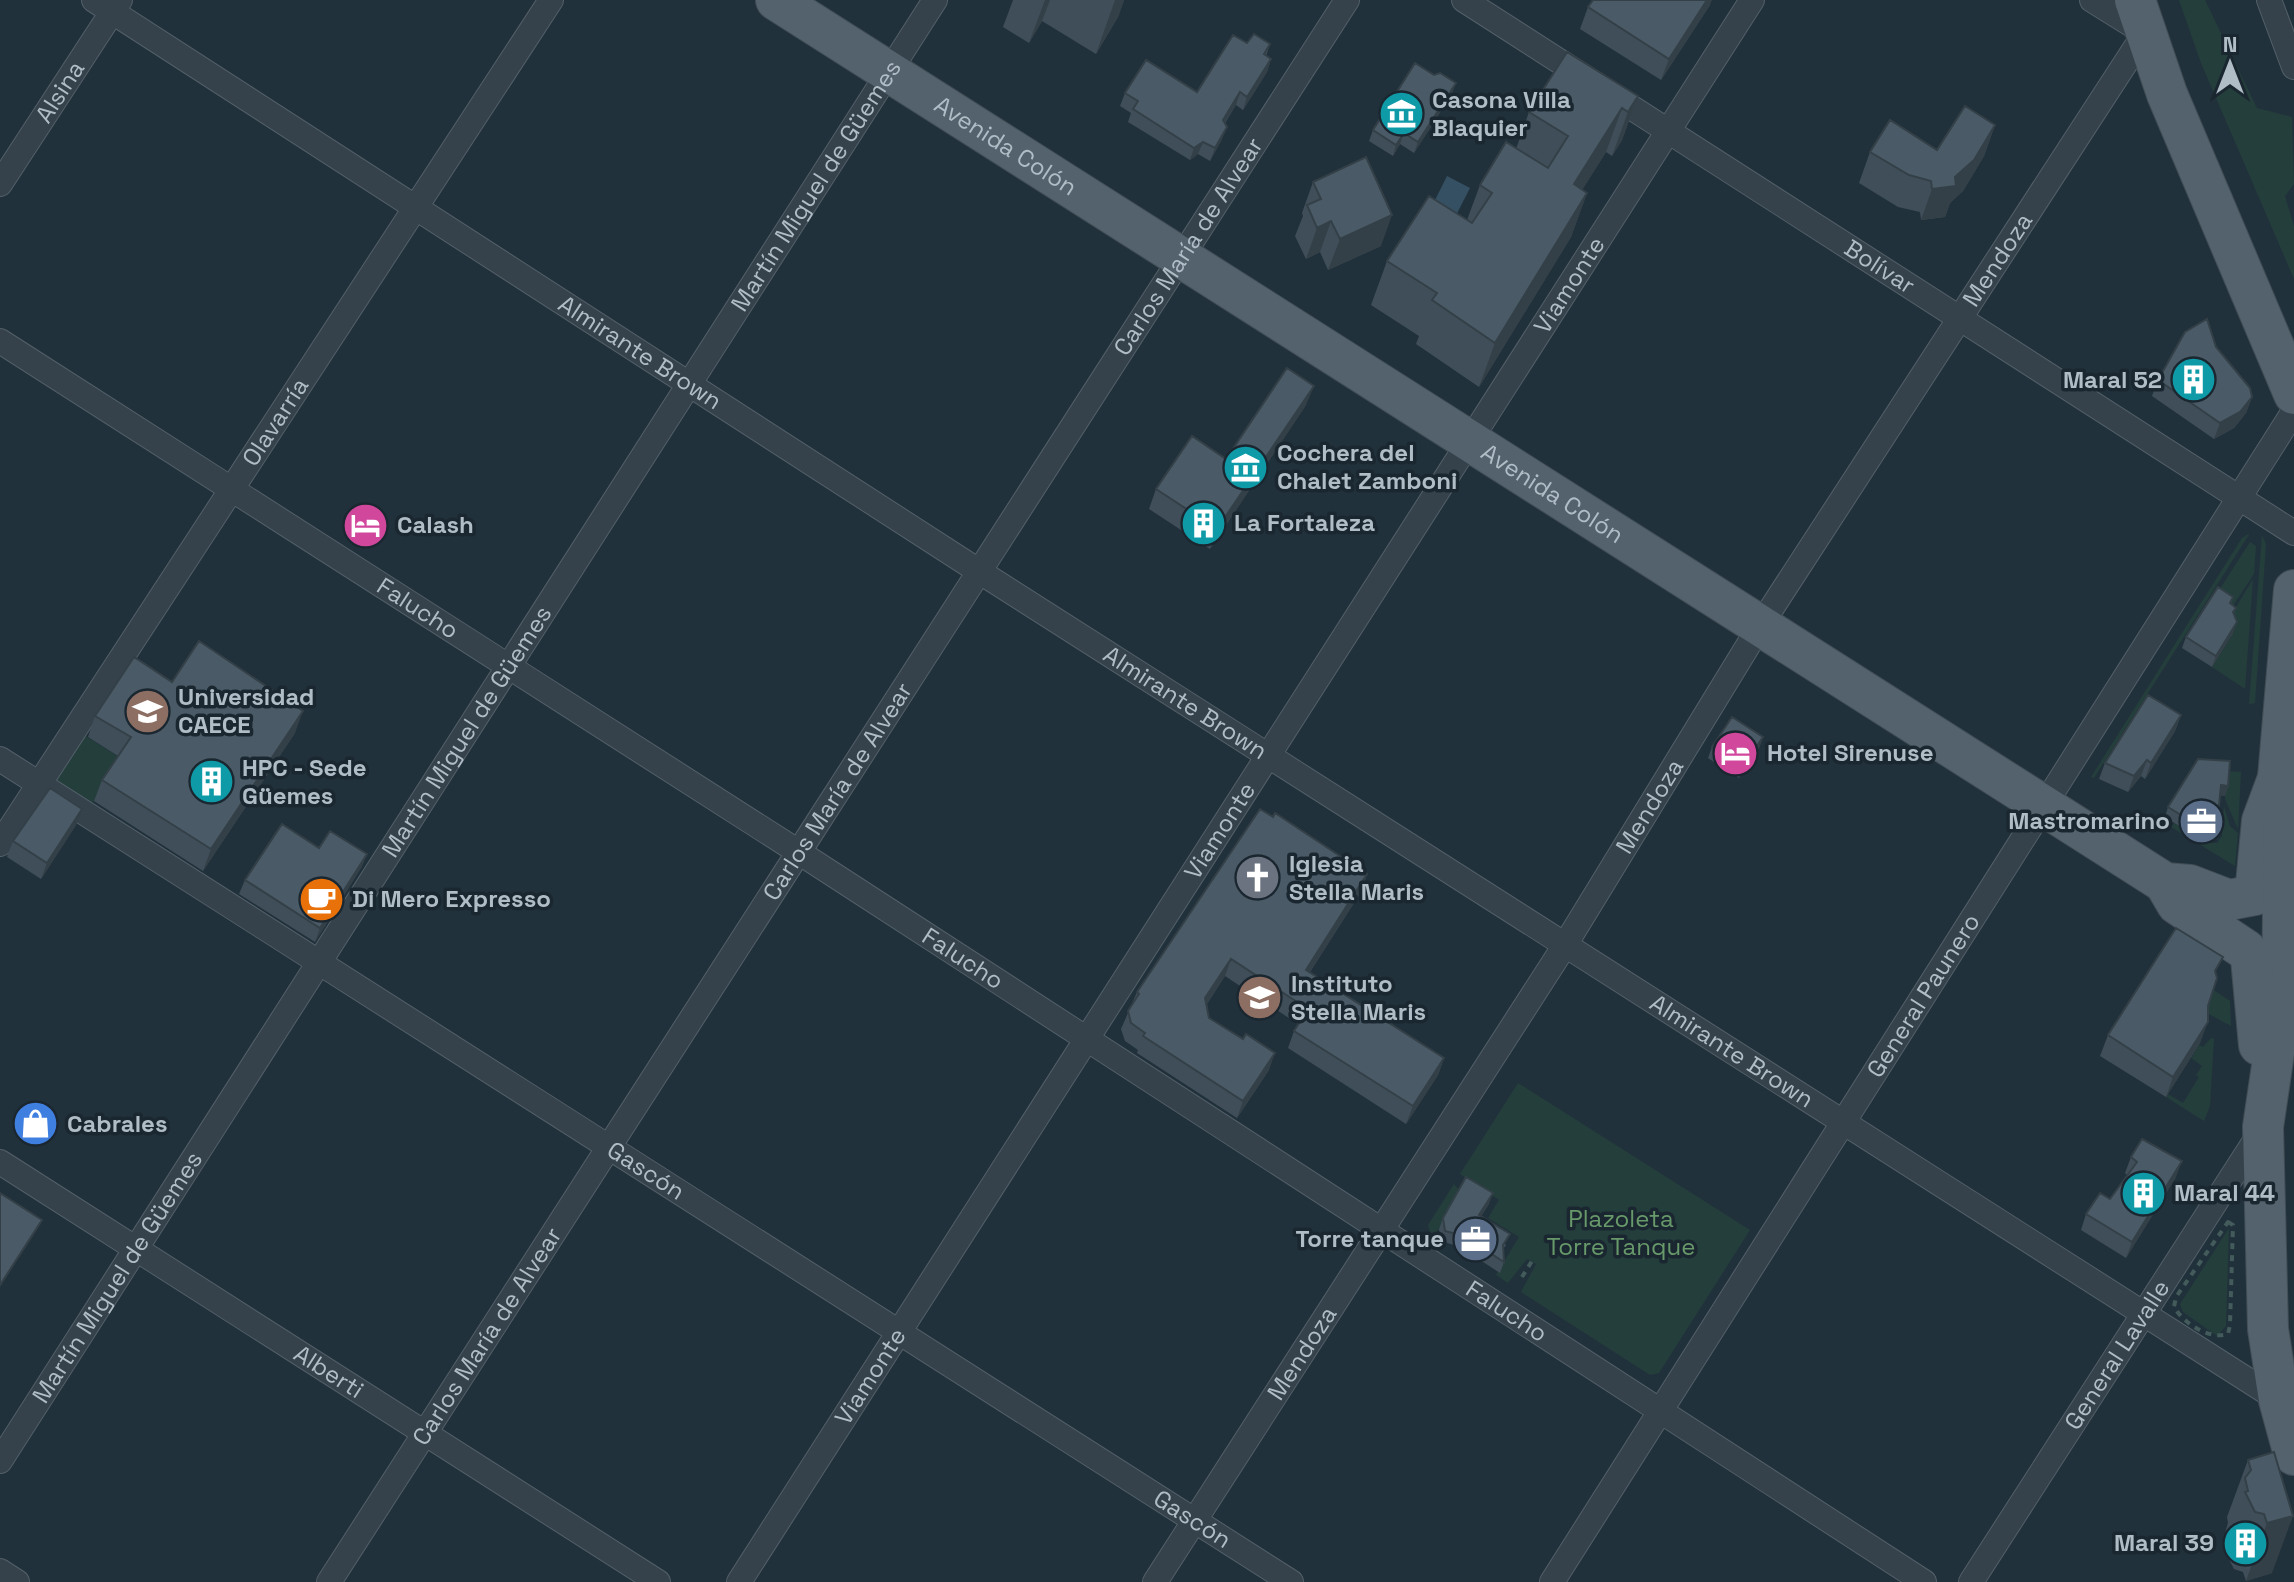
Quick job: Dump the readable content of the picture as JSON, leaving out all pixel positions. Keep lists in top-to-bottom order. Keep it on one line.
{"streets":{"main road":["Avenida Colón"],"street":["Alsina","Martín Miguel de Güemes","Carlos María de Alvear","Mendoza","Bolívar","Viamonte","Almirante Brown","Olavarría","Falucho","General Paunero","Gascón","General Lavalle","Alberti"]},"crossings":[["Alsina","Almirante Brown"],["Avenida Colón","Martín Miguel de Güemes"],["Avenida Colón","Carlos María de Alvear"],["Avenida Colón","Mendoza"],["Avenida Colón","Viamonte"],["Avenida Colón","General Paunero"],["Martín Miguel de Güemes","Almirante Brown"],["Martín Miguel de Güemes","Falucho"],["Martín Miguel de Güemes","Gascón"],["Martín Miguel de Güemes","Alberti"],["Carlos María de Alvear","Almirante Brown"],["Carlos María de Alvear","Falucho"],["Carlos María de Alvear","Gascón"],["Carlos María de Alvear","Alberti"],["Mendoza","Bolívar"],["Mendoza","Almirante Brown"],["Mendoza","Falucho"],["Mendoza","Gascón"],["Bolívar","Viamonte"],["Bolívar","General Paunero"],["Viamonte","Almirante Brown"],["Viamonte","Falucho"],["Viamonte","Gascón"],["Almirante Brown","Olavarría"],["Almirante Brown","General Paunero"],["Almirante Brown","General Lavalle"],["Olavarría","Falucho"],["Olavarría","Gascón"],["Falucho","General Paunero"]],"parks":["Plazoleta Torre Tanque"],"places":{"museum":["Casona Villa Blaquier","Cochera del Chalet Zamboni"],"building":["Maral 52","La Fortaleza","HPC - Sede Güemes","Maral 44","Maral 39"],"hotel":["Calash","Hotel Sirenuse"],"school or university":["Universidad CAECE","Instituto Stella Maris"],"office":["Mastromarino","Torre tanque"],"church":["Iglesia Stella Maris"],"cafe":["Di Mero Expresso"],"shop":["Cabrales"]},"north":"top"}
